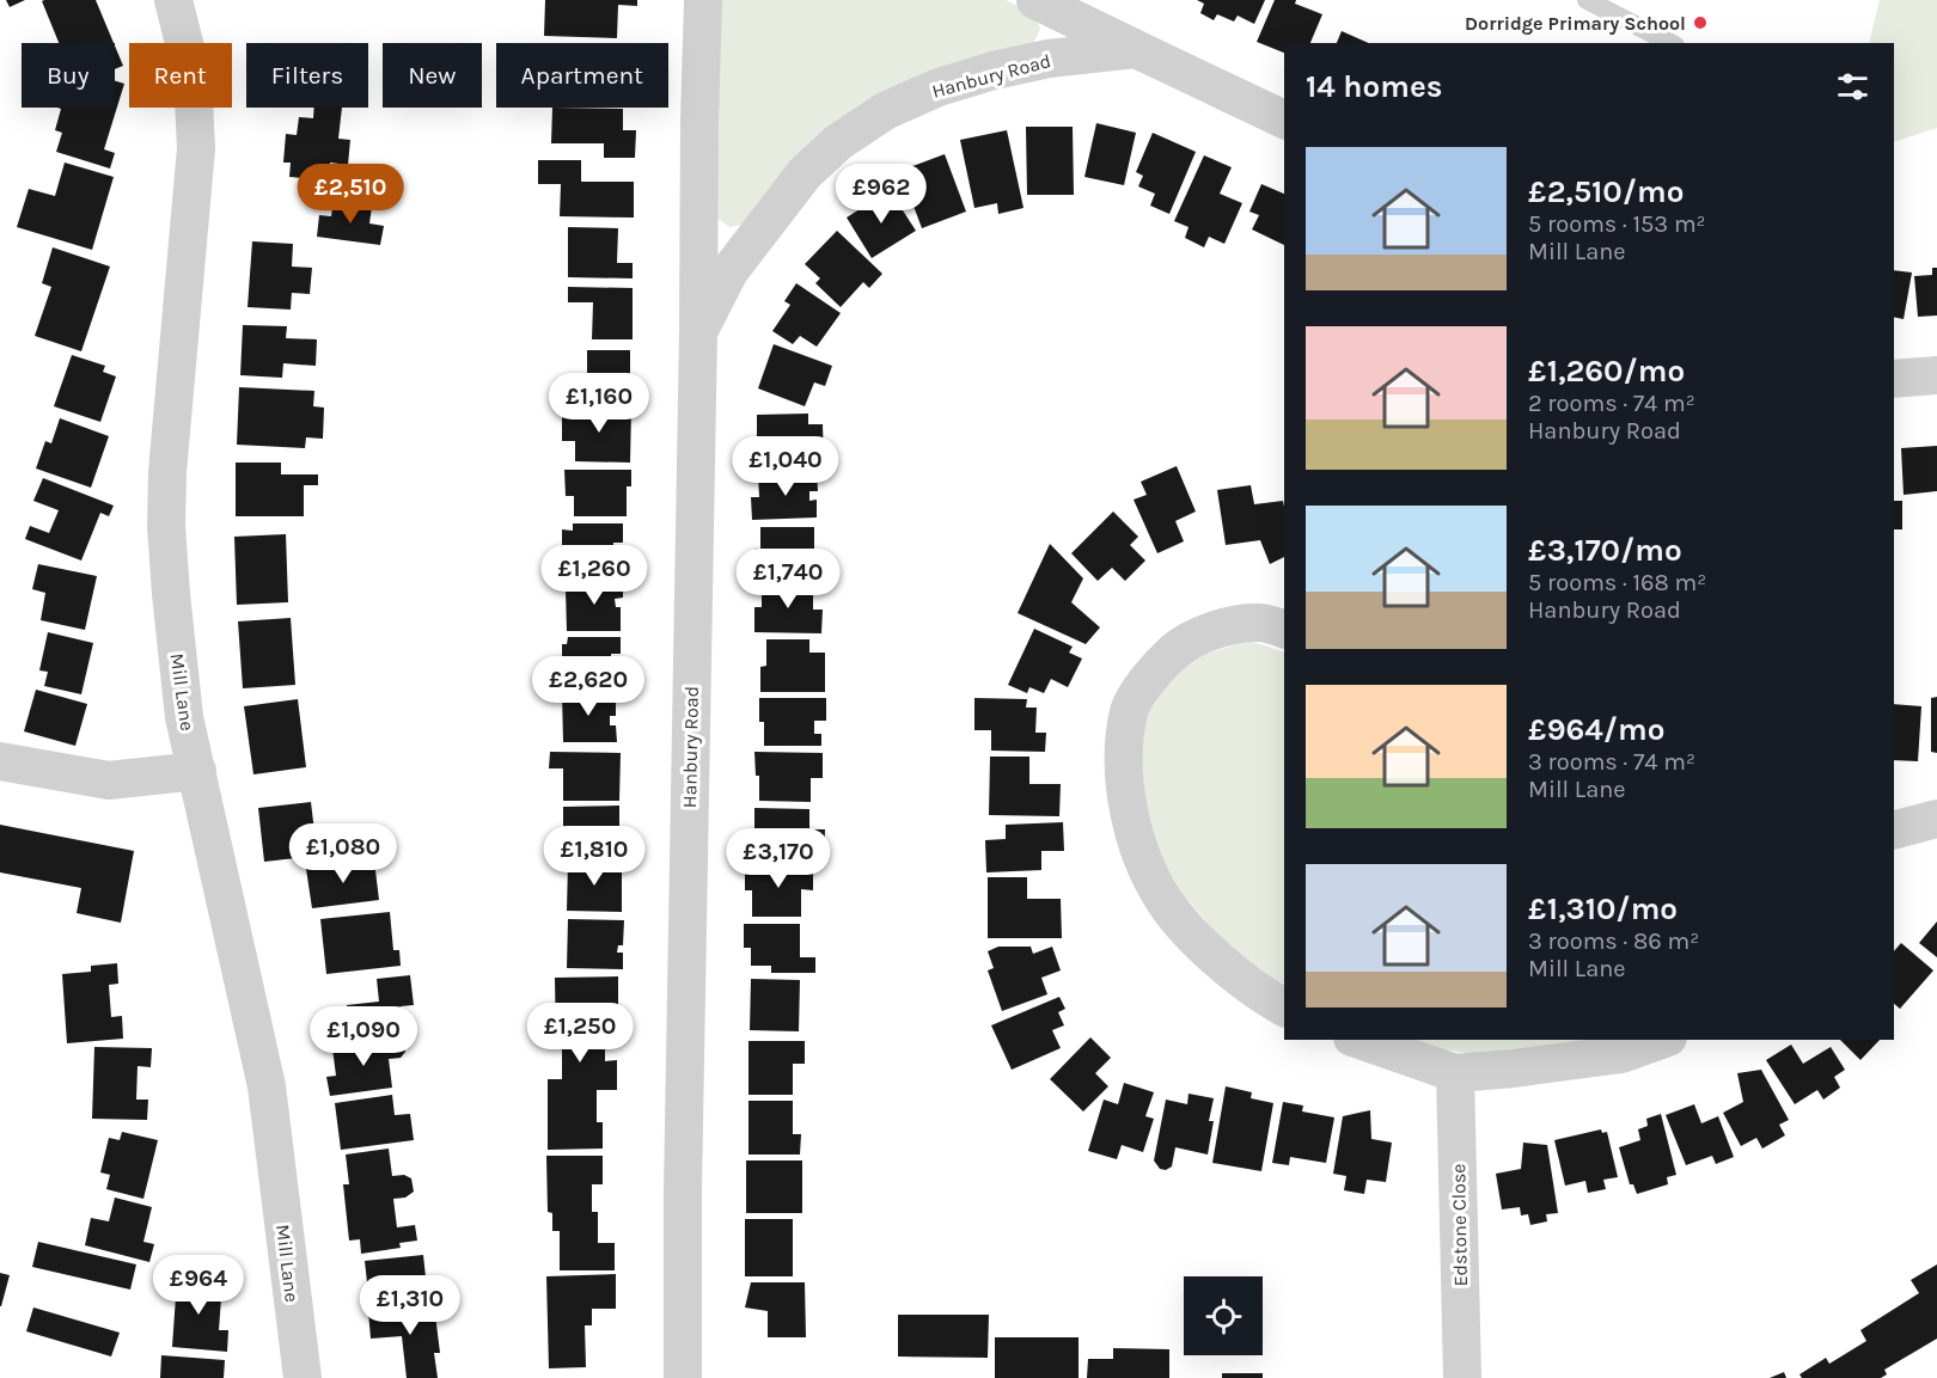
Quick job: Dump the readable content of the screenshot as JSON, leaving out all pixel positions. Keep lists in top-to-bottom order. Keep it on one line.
{"streets":{"street":["Hanbury Road","Mill Lane","Edstone Close"]},"places":["Dorridge Primary School"],"page":{"chip":["Buy","Rent","Filters","New","Apartment"],"heading":"14 homes","list":[{"name":"£2,510/mo","note":"5 rooms · 153 m² · Mill Lane"},{"name":"£1,260/mo","note":"2 rooms · 74 m² · Hanbury Road"},{"name":"£3,170/mo","note":"5 rooms · 168 m² · Hanbury Road"},{"name":"£964/mo","note":"3 rooms · 74 m² · Mill Lane"},{"name":"£1,310/mo","note":"3 rooms · 86 m² · Mill Lane"}],"price":["£2,510","£962","£1,160","£1,040","£1,260","£1,740","£2,620","£1,080","£1,810","£3,170","£1,250","£1,090","£964","£1,310"]}}
